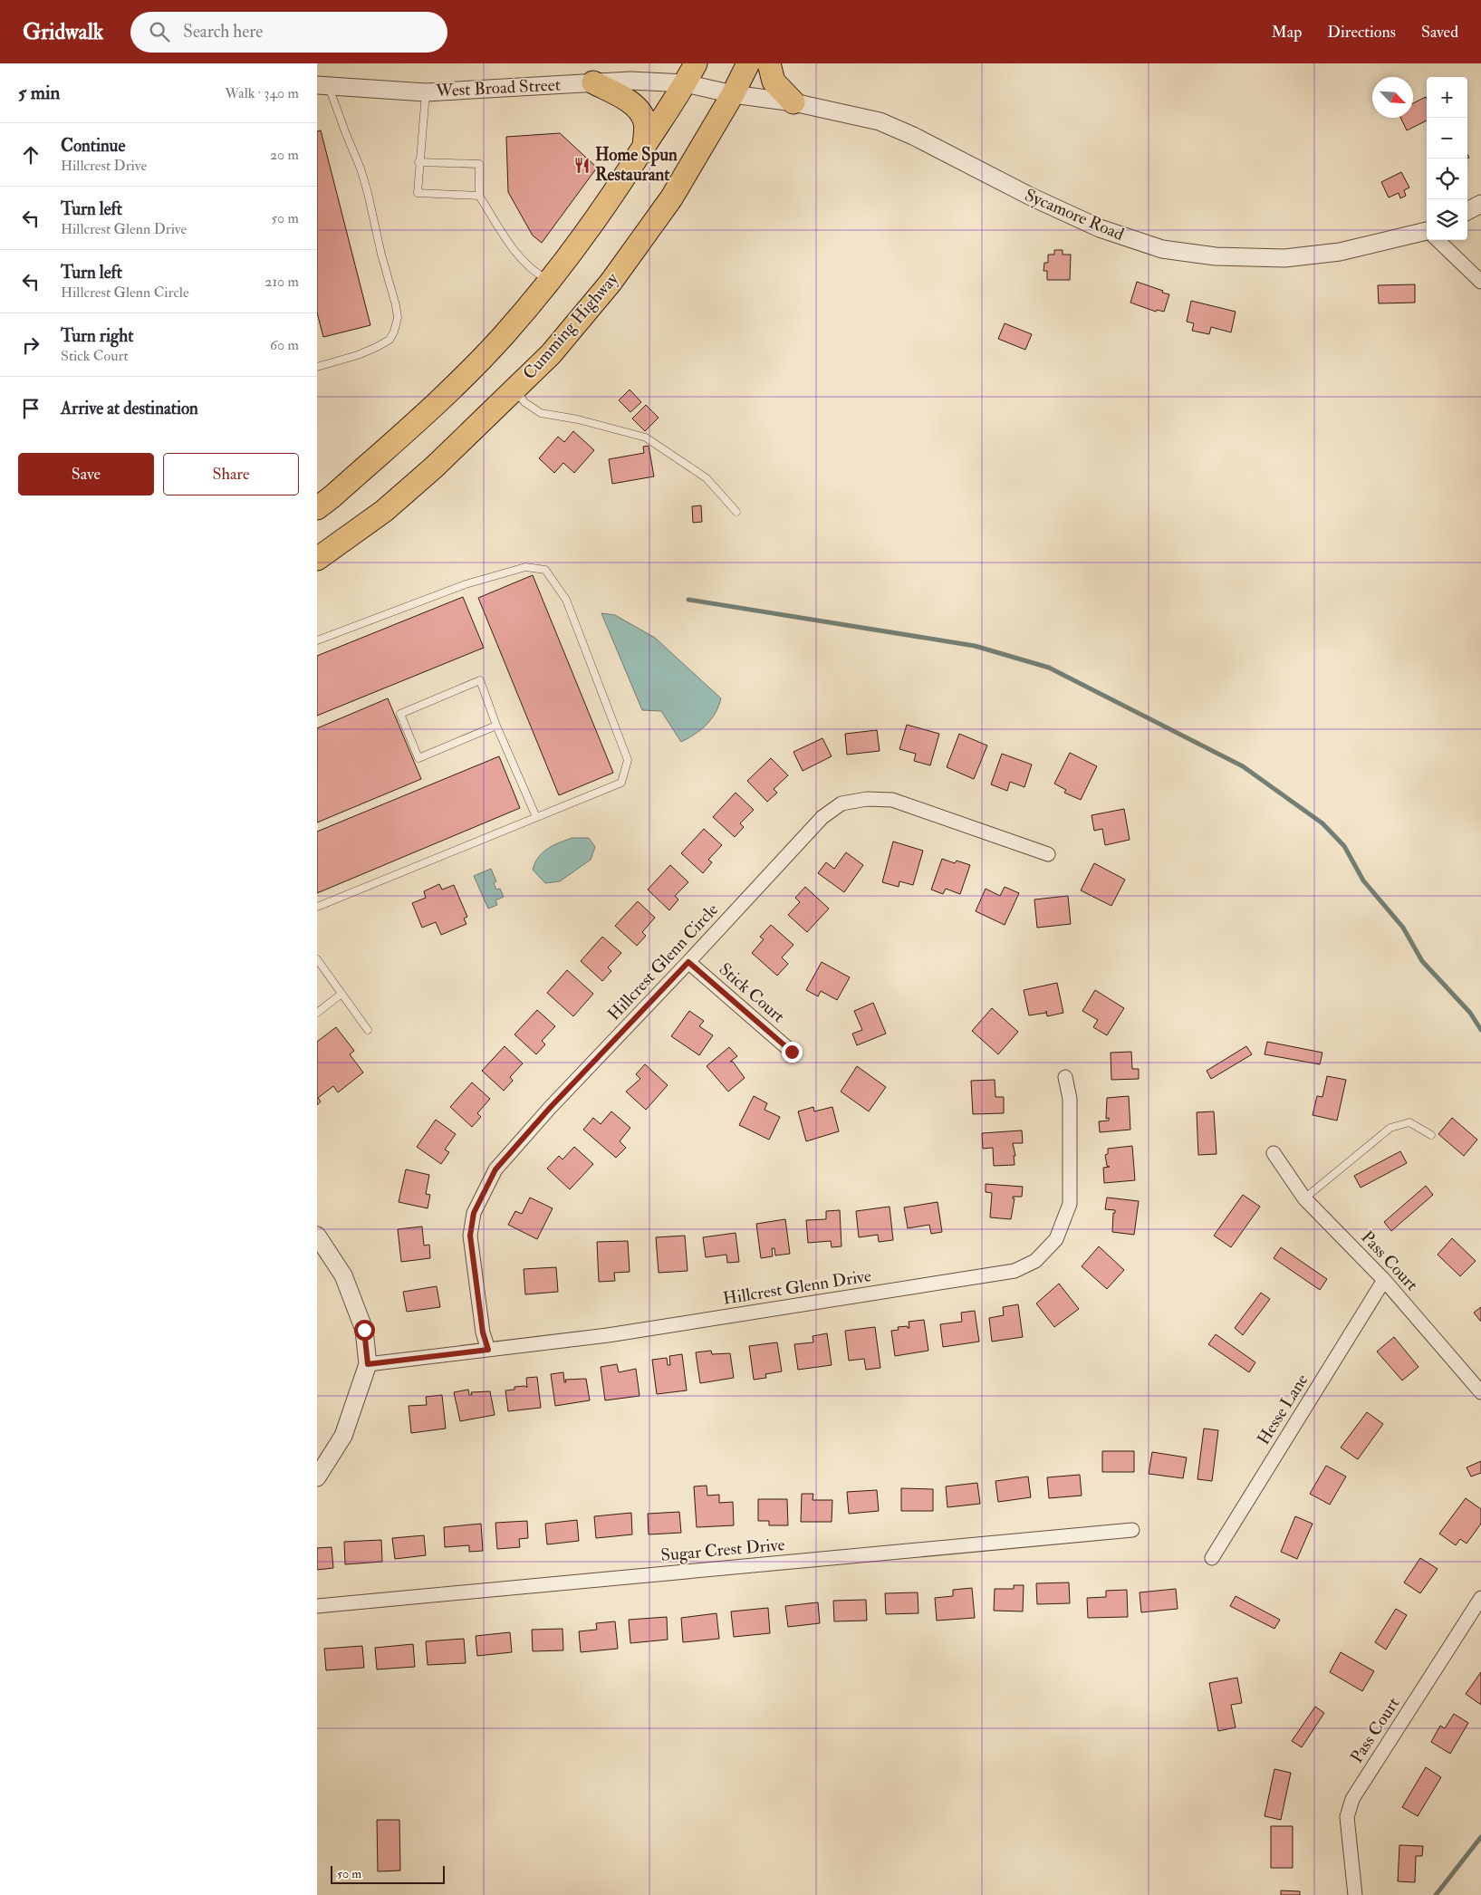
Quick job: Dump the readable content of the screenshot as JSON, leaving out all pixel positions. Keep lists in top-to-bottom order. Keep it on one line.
{"streets":{"highway":["Cumming Highway"],"street":["West Broad Street","Sycamore Road","Hillcrest Glenn Circle","Stick Court","Pass Court","Hillcrest Glenn Drive","Hesse Lane","Sugar Crest Drive"]},"crossings":[["West Broad Street","Sycamore Road"],["West Broad Street","Cumming Highway"],["Sycamore Road","Cumming Highway"],["Hillcrest Glenn Circle","Stick Court"],["Hillcrest Glenn Circle","Hillcrest Glenn Drive"],["Pass Court","Hesse Lane"]],"places":{"restaurant":["Home Spun Restaurant"]},"scale_bar":"50 m","north":"bottom right","page":{"header":"Gridwalk","search":"Search here","nav":["Map","Directions","Saved"],"heading":["5 min","Walk · 340 m"],"map_buttons":["+","−"],"list":[["Continue","Hillcrest Drive","20 m"],["Turn left","Hillcrest Glenn Drive","50 m"],["Turn left","Hillcrest Glenn Circle","210 m"],["Turn right","Stick Court","60 m"],"Arrive at destination"],"buttons":["Save","Share"],"scale":"50 m"}}
